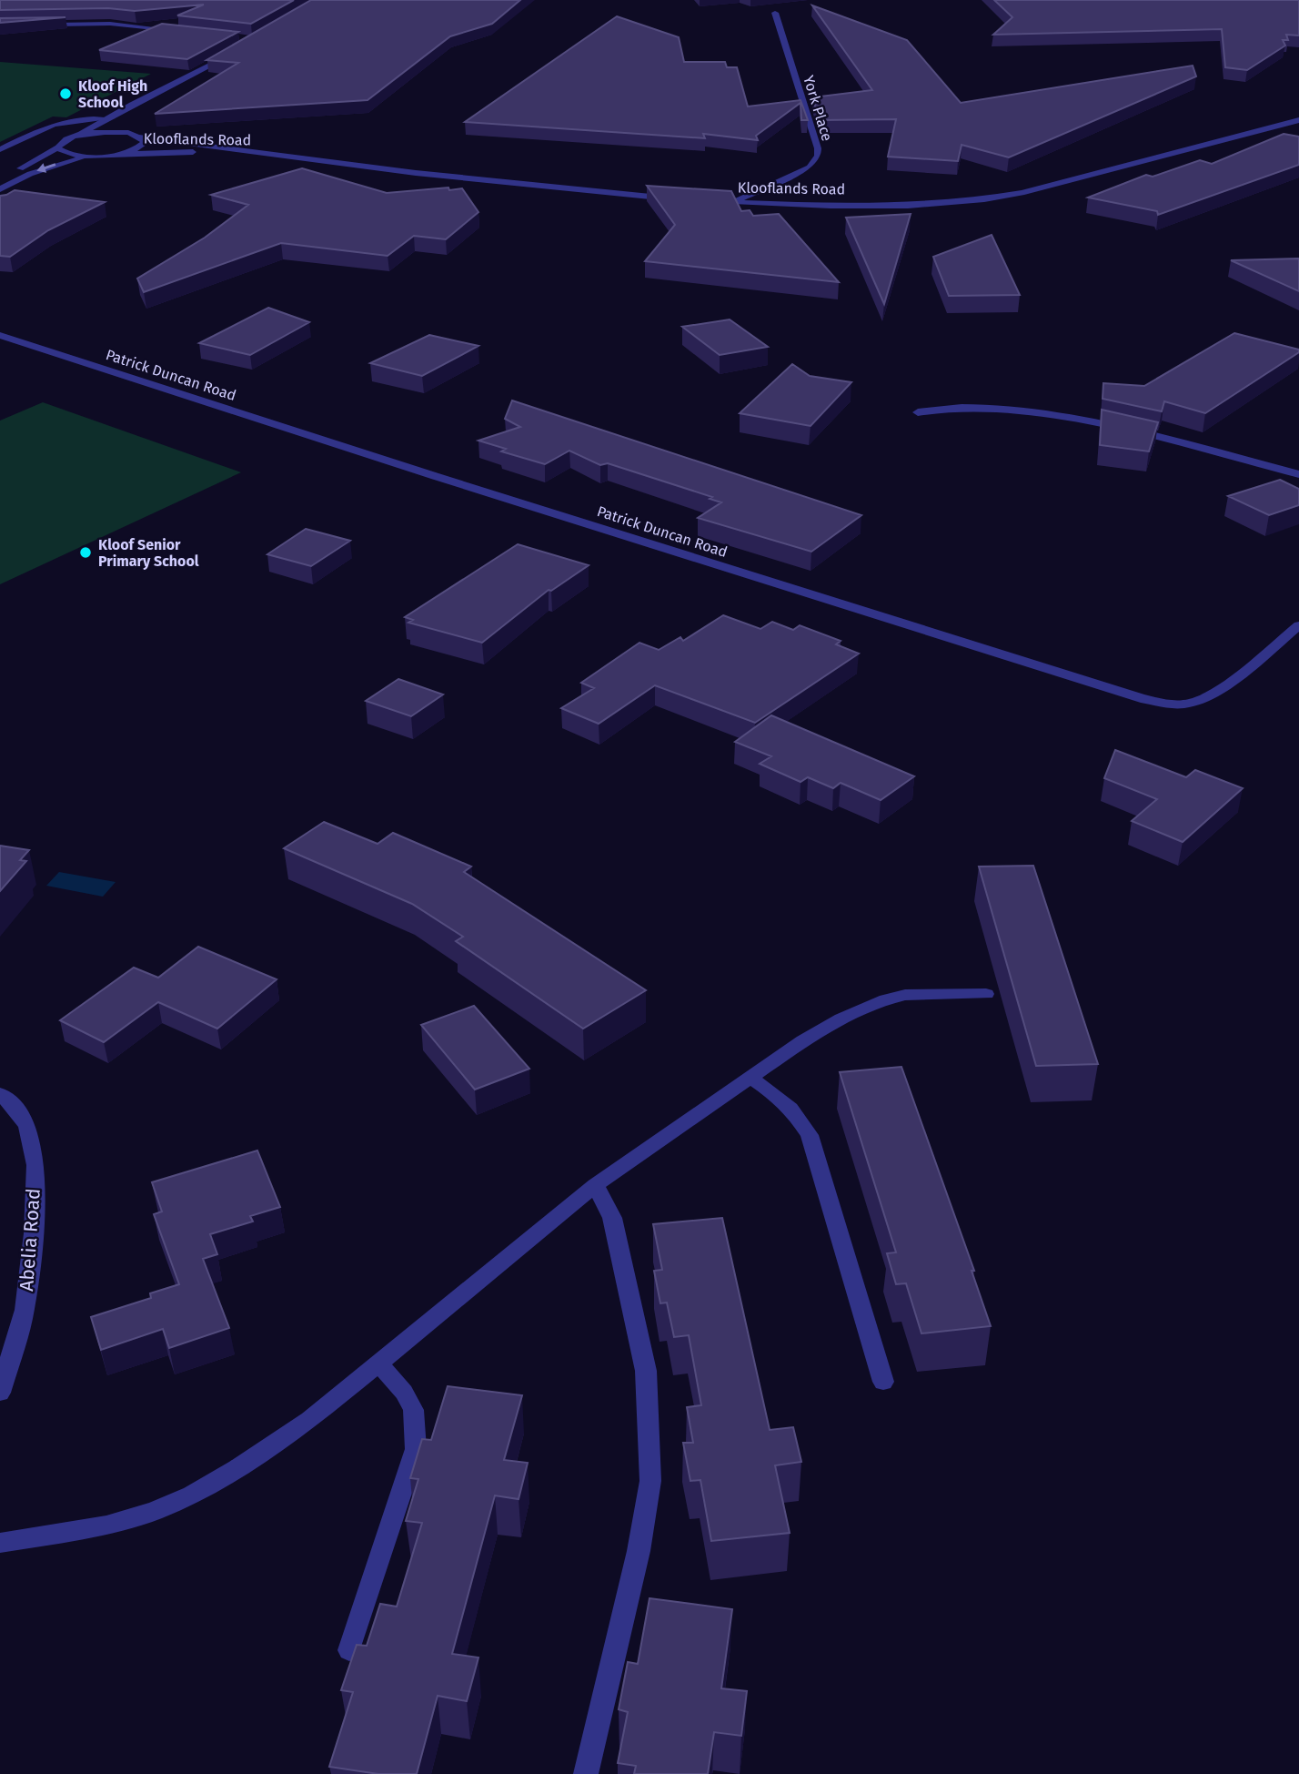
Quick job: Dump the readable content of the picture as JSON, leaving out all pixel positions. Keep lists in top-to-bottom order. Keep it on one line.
{"streets":{"street":["York Place","Klooflands Road","Patrick Duncan Road","Abelia Road"]},"crossings":[["York Place","Klooflands Road"]],"places":["Kloof High School","Kloof Senior Primary School"]}
